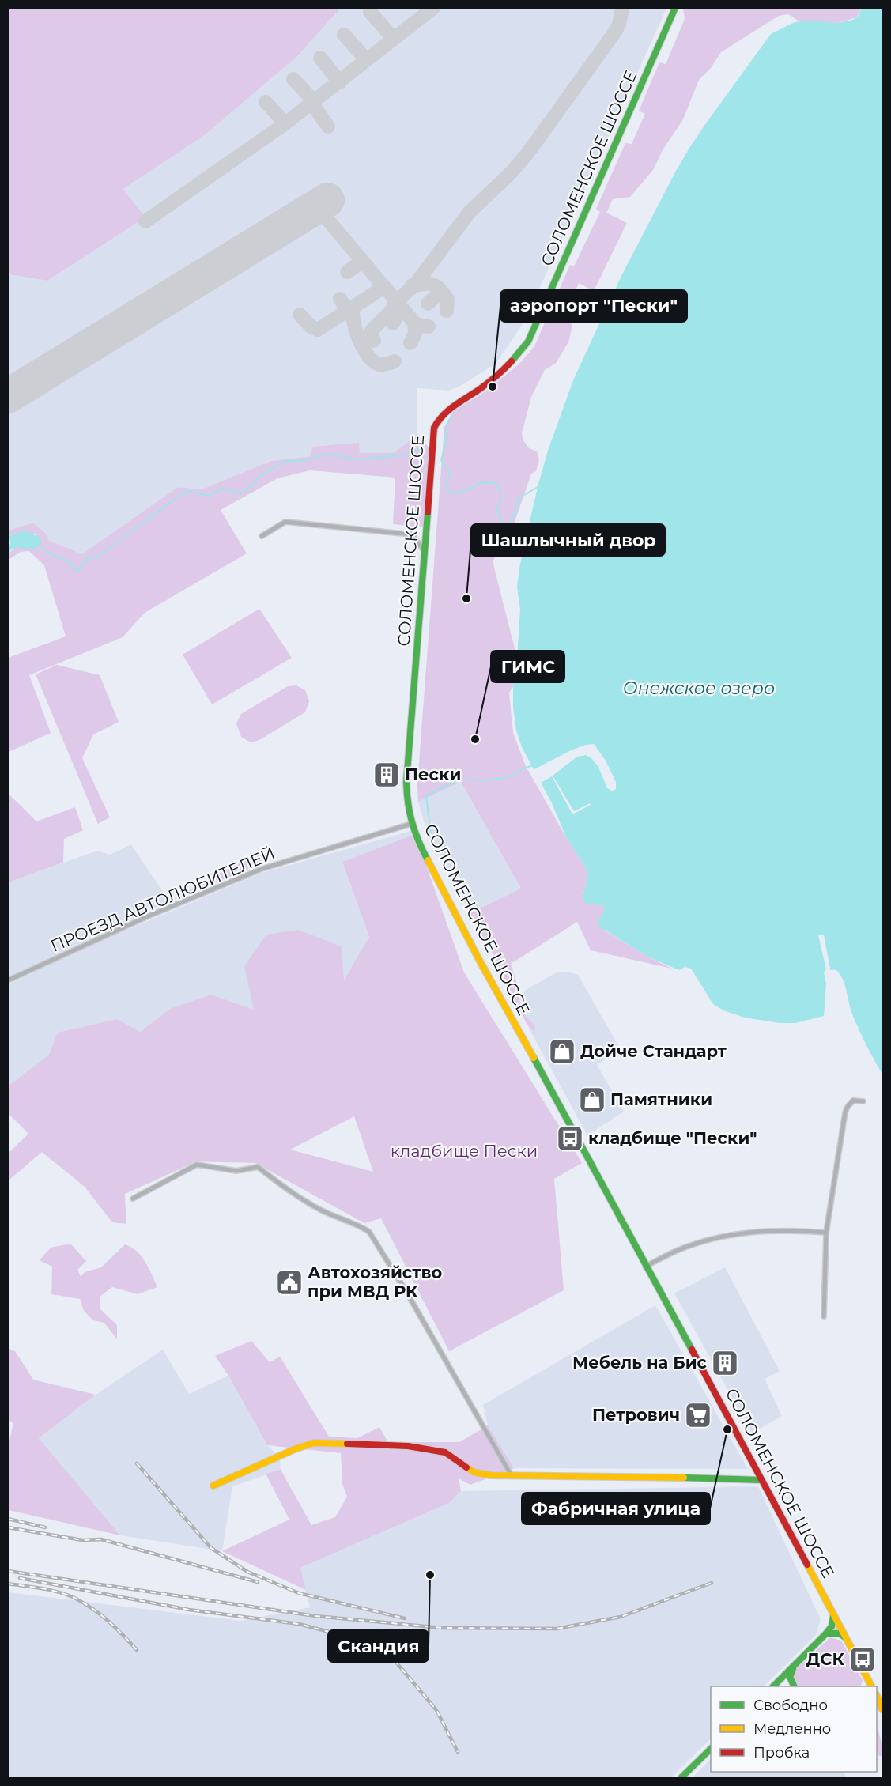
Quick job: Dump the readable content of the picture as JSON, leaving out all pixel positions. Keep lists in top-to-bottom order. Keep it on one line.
{"streets":{"main road":["СОЛОМЕНСКОЕ ШОССЕ"],"street":["ПРОЕЗД АВТОЛЮБИТЕЛЕЙ"]},"crossings":[["СОЛОМЕНСКОЕ ШОССЕ","ПРОЕЗД АВТОЛЮБИТЕЛЕЙ"]],"water":["Онежское озеро"],"parks":["кладбище Пески"],"places":{"other":["аэропорт \"Пески\"","Шашлычный двор","ГИМС","Фабричная улица","Скандия"],"building":["Пески","Мебель на Бис"],"shop":["Дойче Стандарт","Памятники"],"bus stop":["кладбище \"Пески\"","ДСК"],"public building":["Автохозяйство при МВД РК"],"supermarket":["Петрович"]},"legend":["Свободно","Медленно","Пробка"]}
